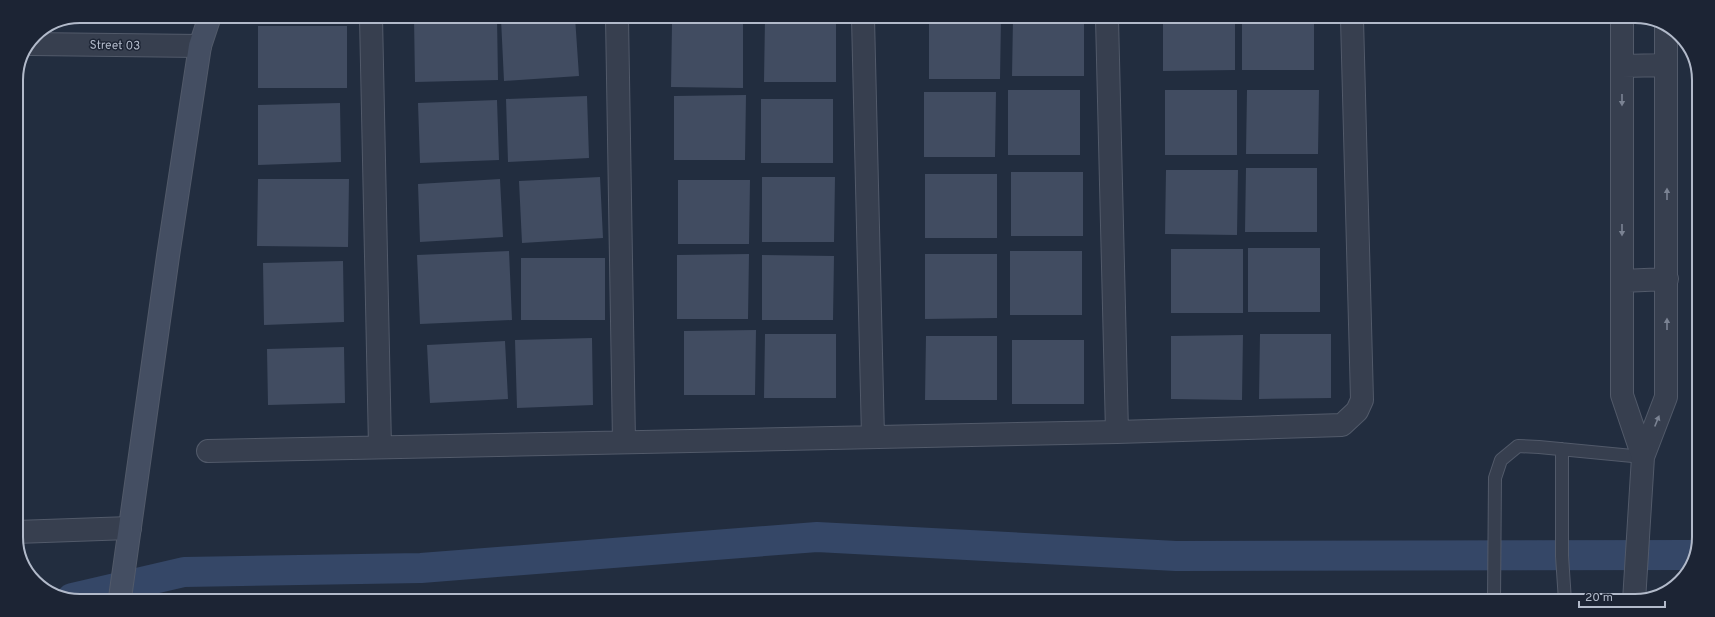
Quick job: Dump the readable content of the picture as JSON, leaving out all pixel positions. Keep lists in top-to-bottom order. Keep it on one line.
{"streets":{"street":["Street 03"]},"scale_bar":"20 m"}
